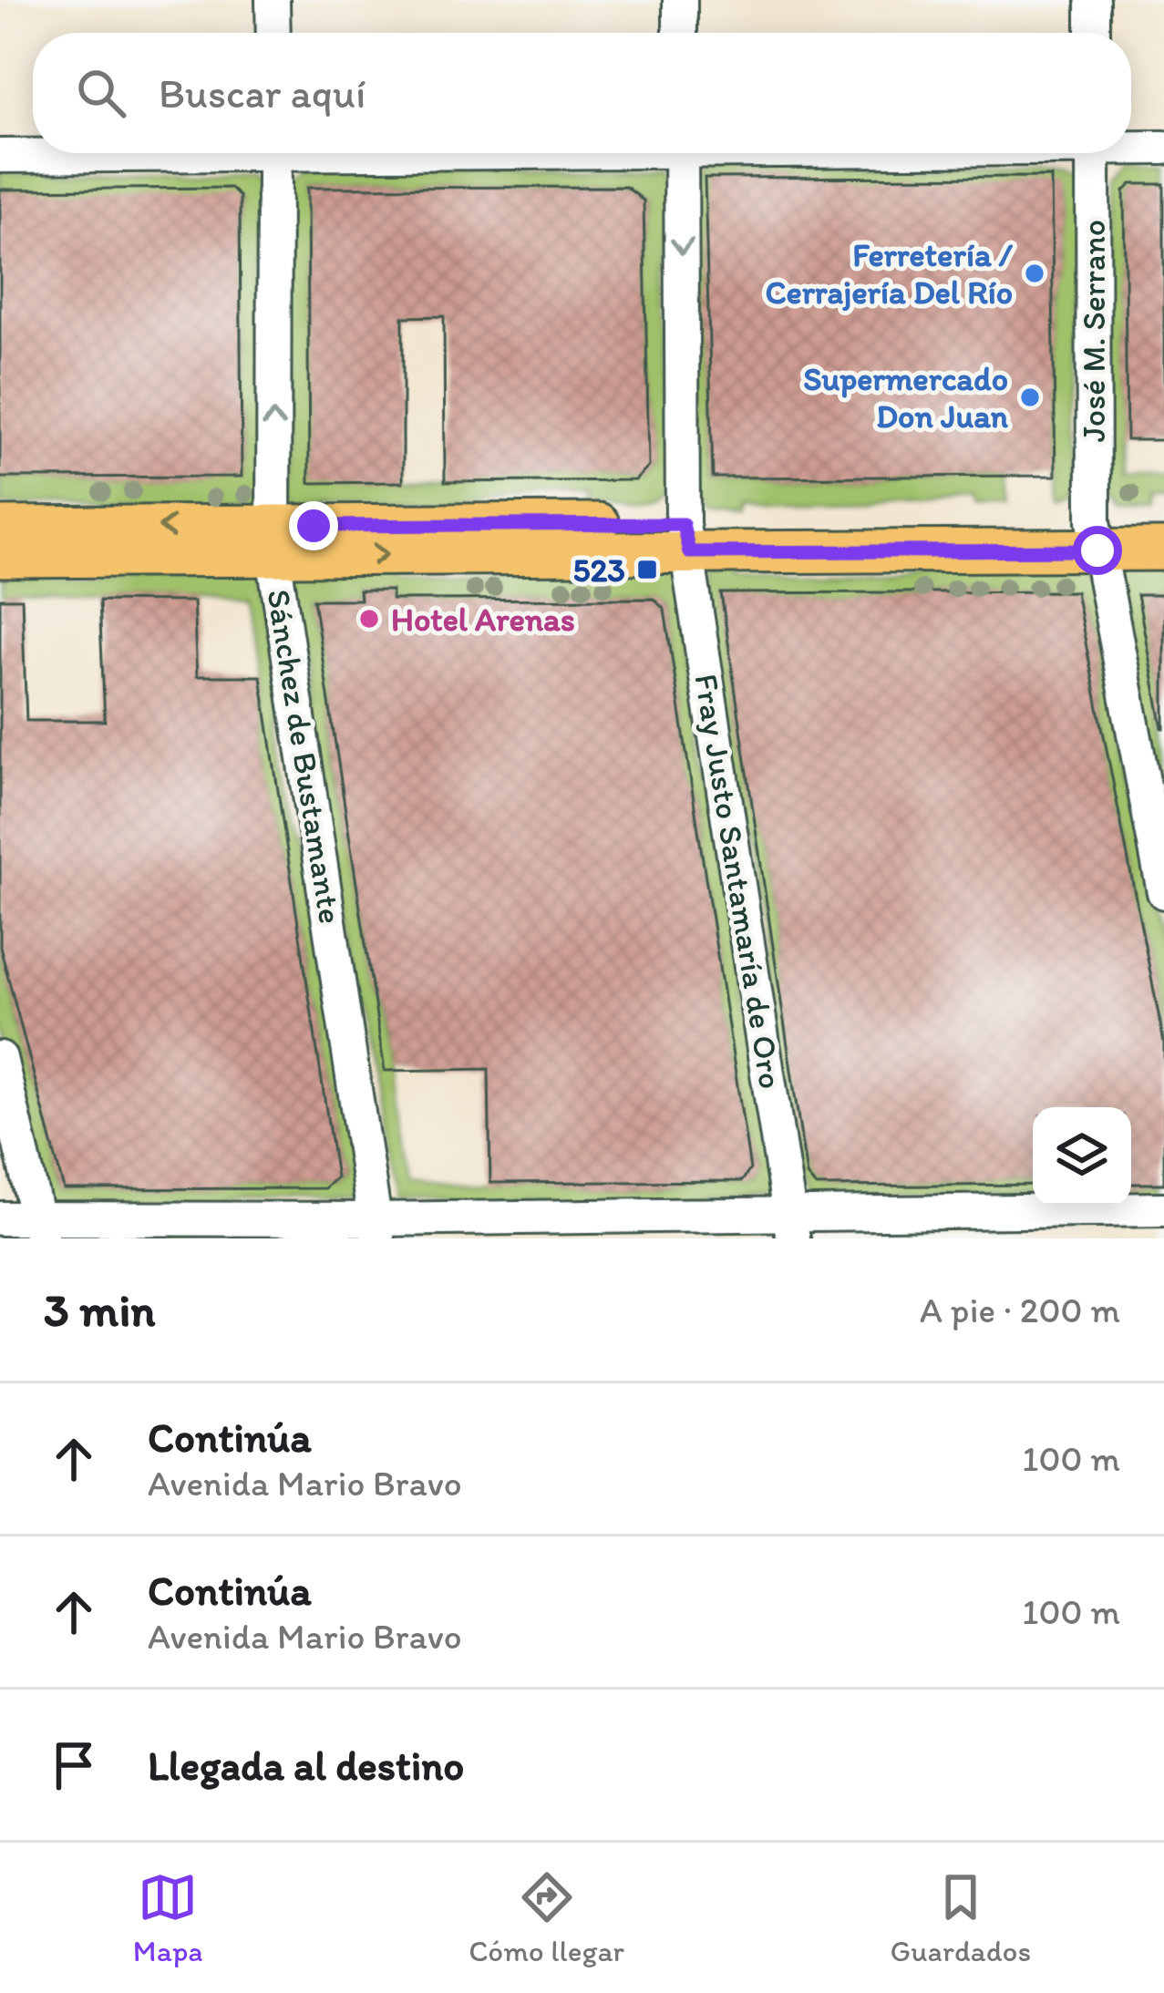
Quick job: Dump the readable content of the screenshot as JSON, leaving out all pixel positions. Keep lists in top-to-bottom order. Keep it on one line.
{"streets":{"street":["José M. Serrano","Sánchez de Bustamante","Fray Justo Santamaría de Oro"]},"one_way":["Sánchez de Bustamante","Fray Justo Santamaría de Oro"],"places":{"other":["Ferretería / Cerrajería Del Río","Supermercado Don Juan","Hotel Arenas"],"transit":["523"]},"page":{"search":"Buscar aquí","heading":["3 min","A pie · 200 m"],"list":[["Continúa","Avenida Mario Bravo","100 m"],["Continúa","Avenida Mario Bravo","100 m"],"Llegada al destino"],"nav":["Mapa","Cómo llegar","Guardados"]}}
